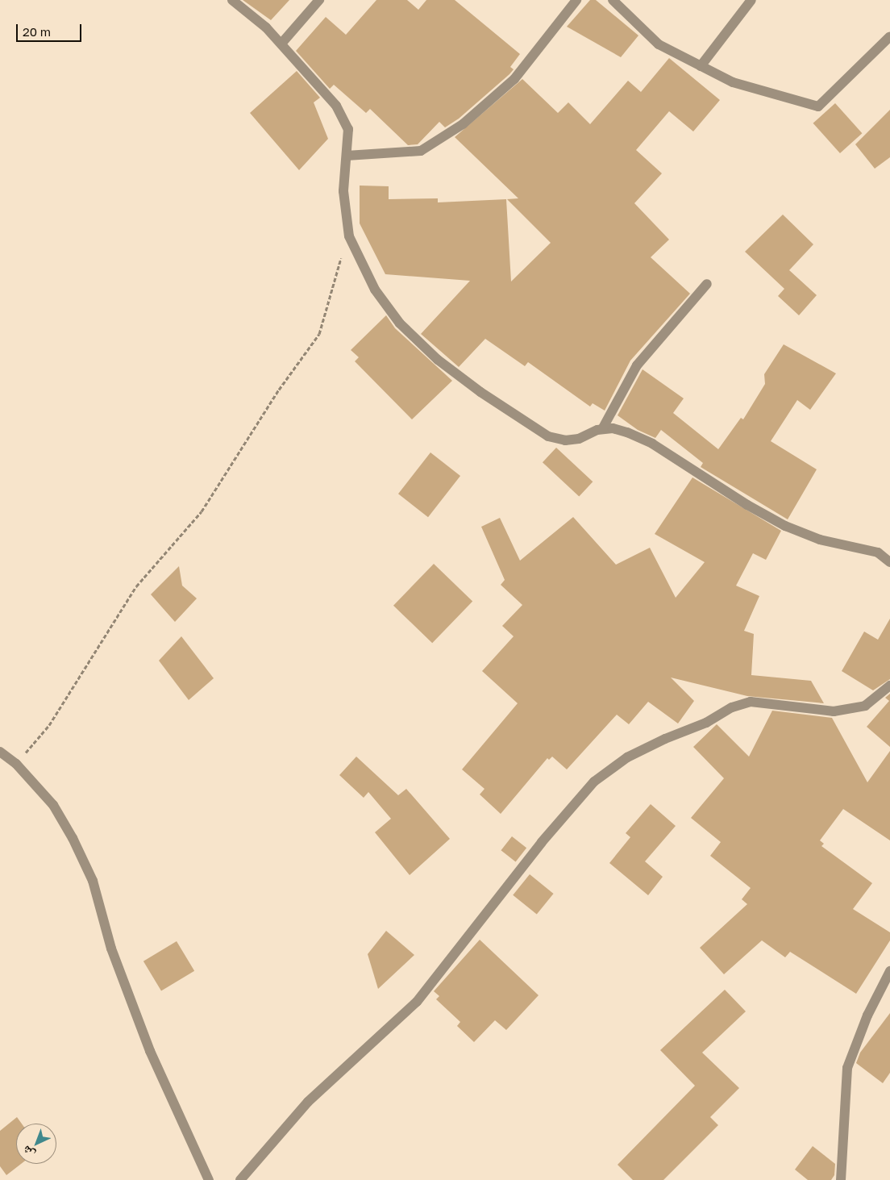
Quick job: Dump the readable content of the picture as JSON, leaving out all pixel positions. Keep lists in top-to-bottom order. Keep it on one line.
{"scale_bar":"20 m","north":"bottom left"}
